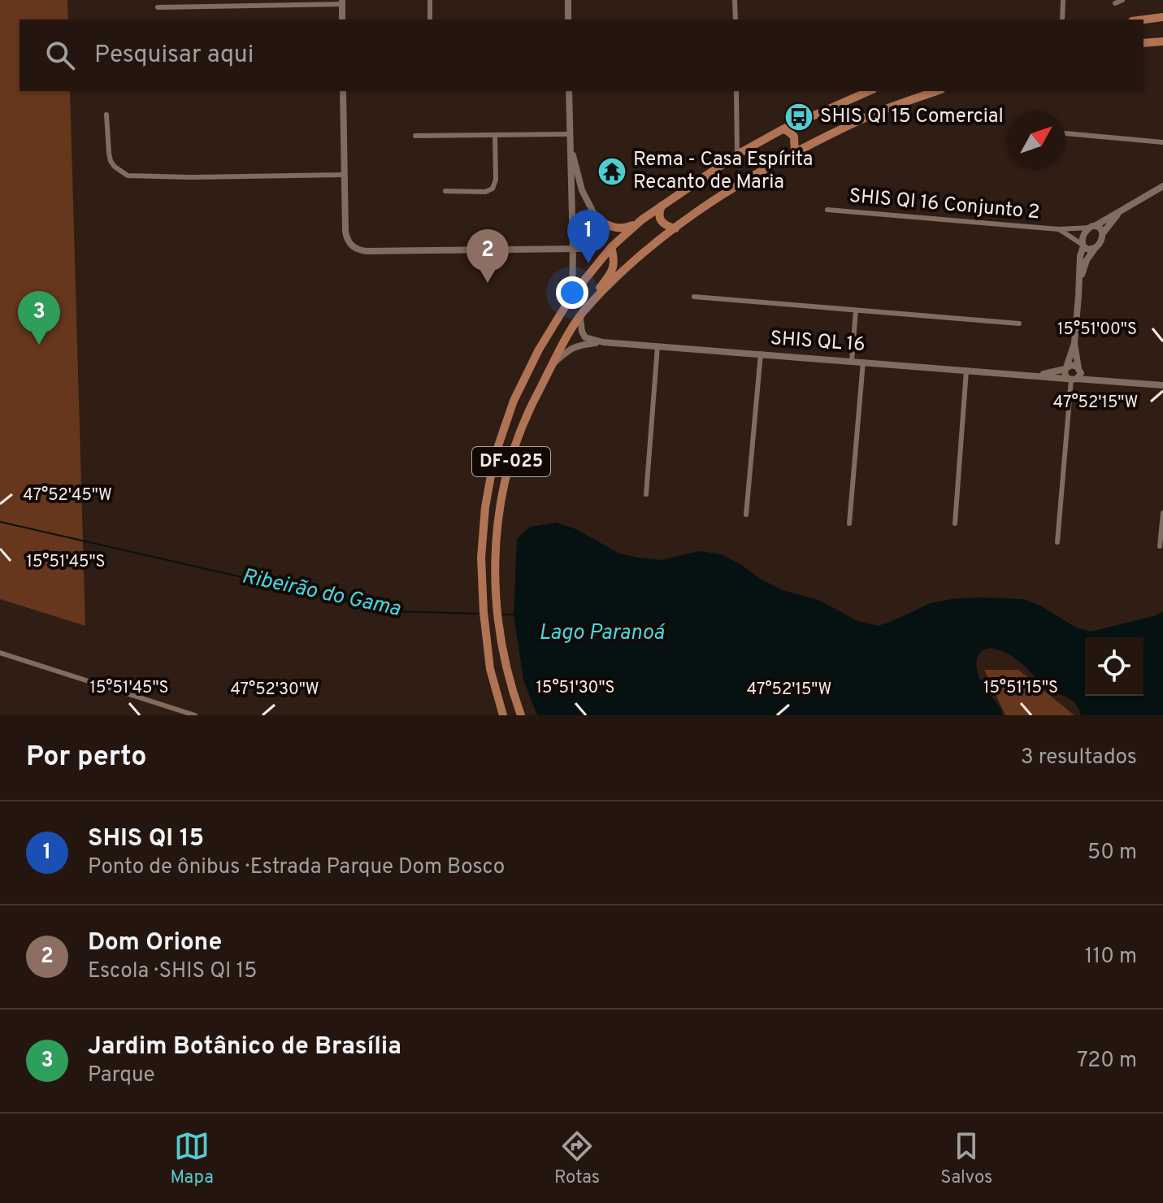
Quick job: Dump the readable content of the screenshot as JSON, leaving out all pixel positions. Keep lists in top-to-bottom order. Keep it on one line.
{"streets":{"main road":["DF-025"],"street":["SHIS QI 16 Conjunto 2","SHIS QL 16"]},"crossings":[["SHIS QL 16","DF-025"]],"water":["Ribeirão do Gama","Lago Paranoá"],"places":{"bus stop":["SHIS QI 15 Comercial"],"temple":["Rema - Casa Espírita Recanto de Maria"]},"north":"top right","page":{"search":"Pesquisar aqui","pins":["1","2","3"],"heading":["Por perto","3 resultados"],"list":[{"mark":"1","name":"SHIS QI 15","note":"Ponto de ônibus · Estrada Parque Dom Bosco","value":"50 m"},{"mark":"2","name":"Dom Orione","note":"Escola · SHIS QI 15","value":"110 m"},{"mark":"3","name":"Jardim Botânico de Brasília","note":"Parque","value":"720 m"}],"nav":["Mapa","Rotas","Salvos"]},"coordinates":["15°51'00\"S","47°52'15\"W","47°52'45\"W","15°51'45\"S","15°51'30\"S","15°51'15\"S","47°52'30\"W"]}
